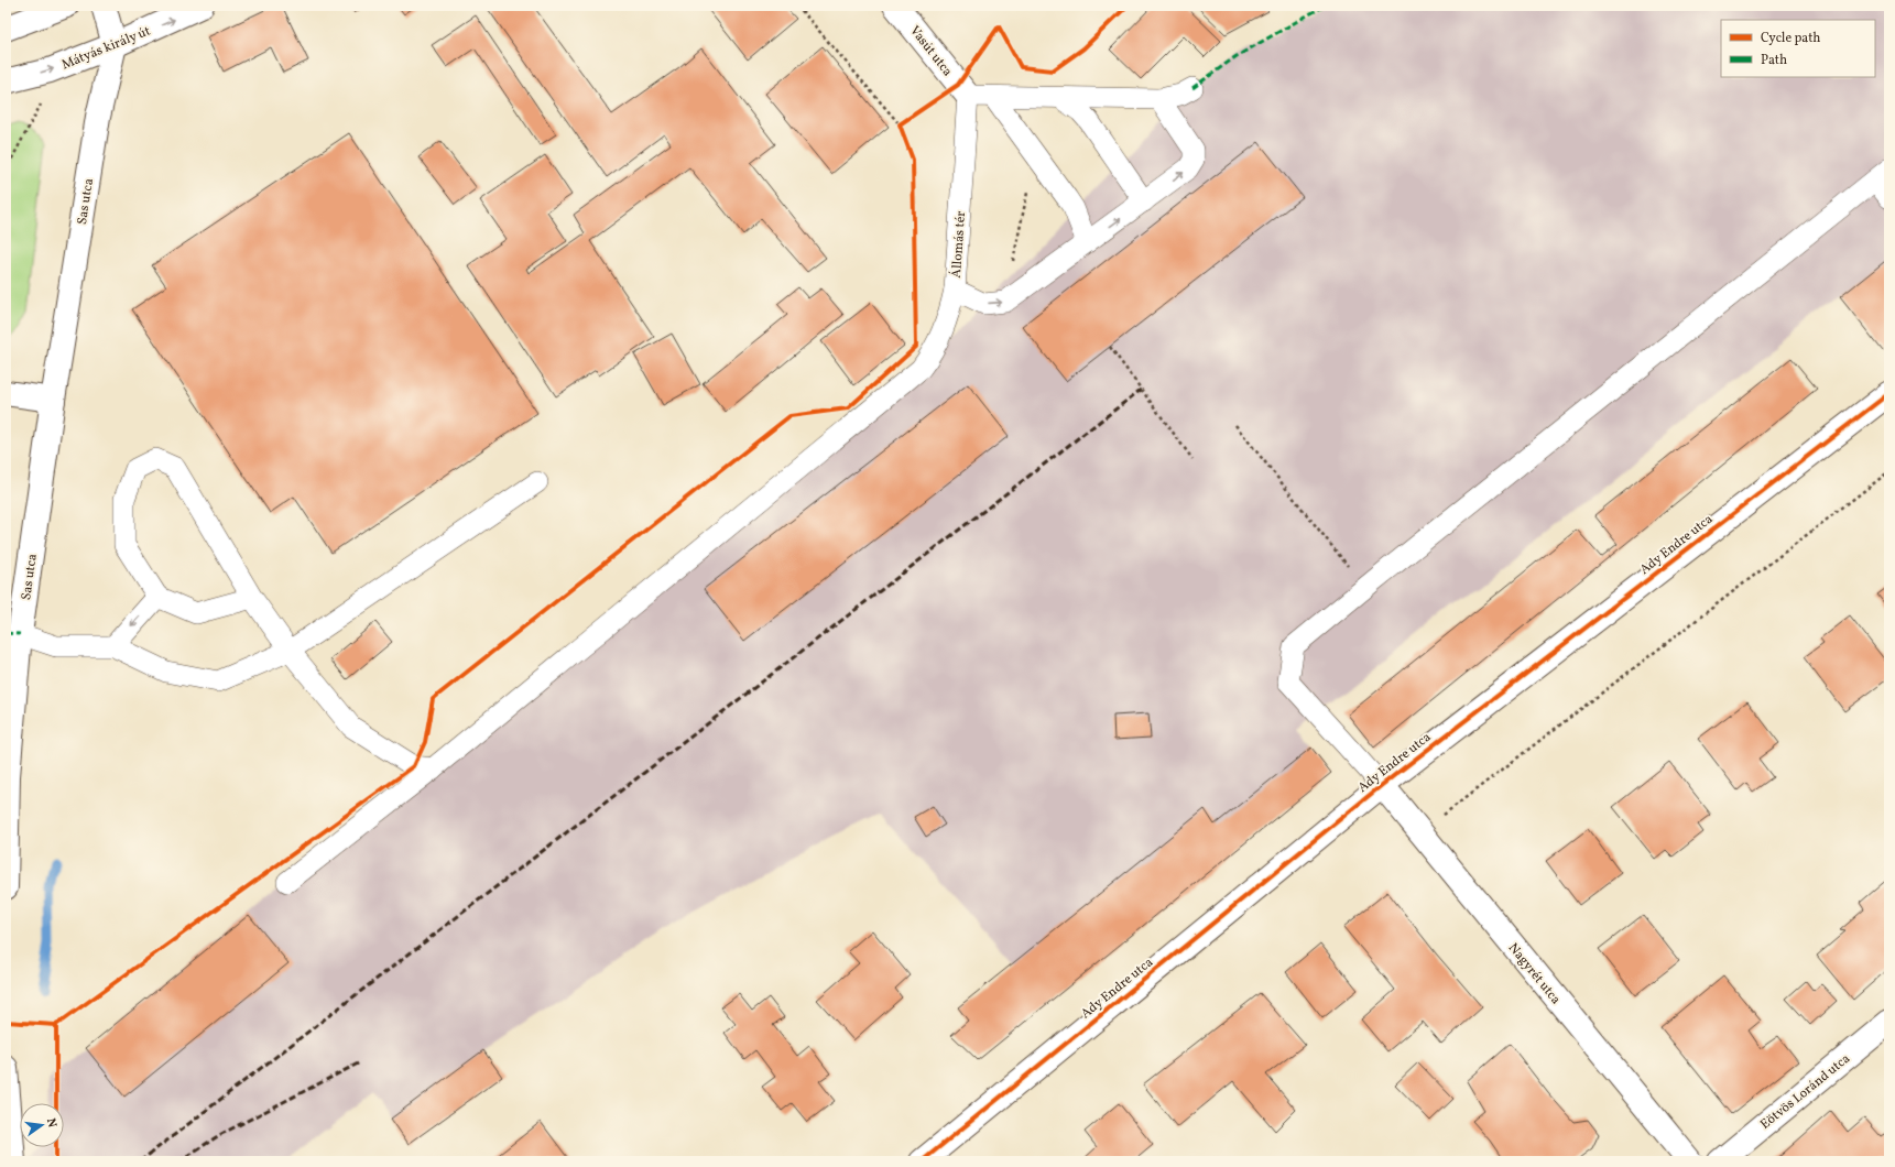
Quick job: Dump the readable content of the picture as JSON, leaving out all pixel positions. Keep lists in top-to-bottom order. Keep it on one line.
{"streets":{"street":["Mátyás király út","Vasút utca","Sas utca","Ady Endre utca","Nagyrét utca","Eötvös Loránd utca"],"lane":["Állomás tér"]},"crossings":[["Mátyás király út","Sas utca"],["Vasút utca","Állomás tér"],["Ady Endre utca","Nagyrét utca"]],"one_way":["Mátyás király út"],"legend":["Cycle path","Path"],"north":"right"}
